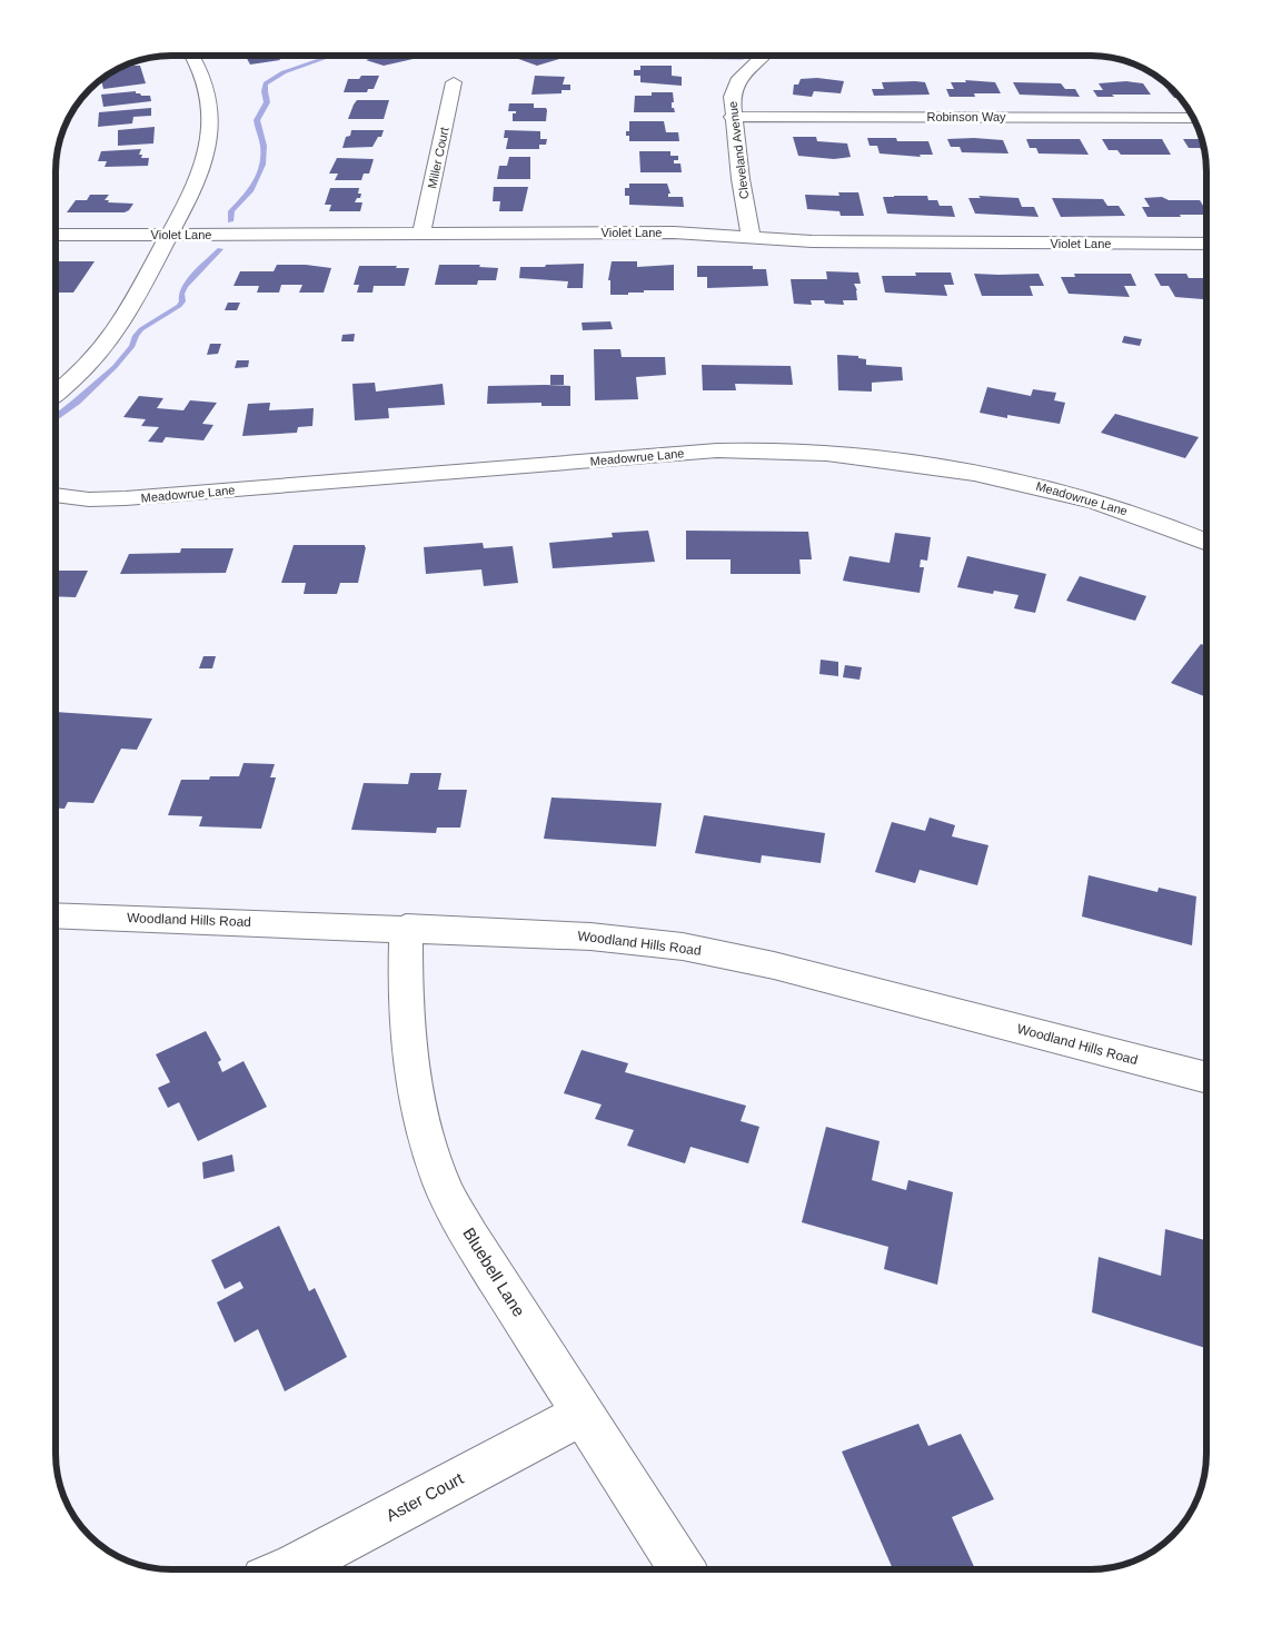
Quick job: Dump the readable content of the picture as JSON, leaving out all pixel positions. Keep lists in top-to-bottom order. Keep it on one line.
{"streets":{"street":["Robinson Way","Cleveland Avenue","Miller Court","Violet Lane","Meadowrue Lane","Woodland Hills Road","Bluebell Lane","Aster Court"]},"crossings":[["Robinson Way","Cleveland Avenue"],["Cleveland Avenue","Violet Lane"],["Miller Court","Violet Lane"],["Woodland Hills Road","Bluebell Lane"],["Bluebell Lane","Aster Court"]]}
